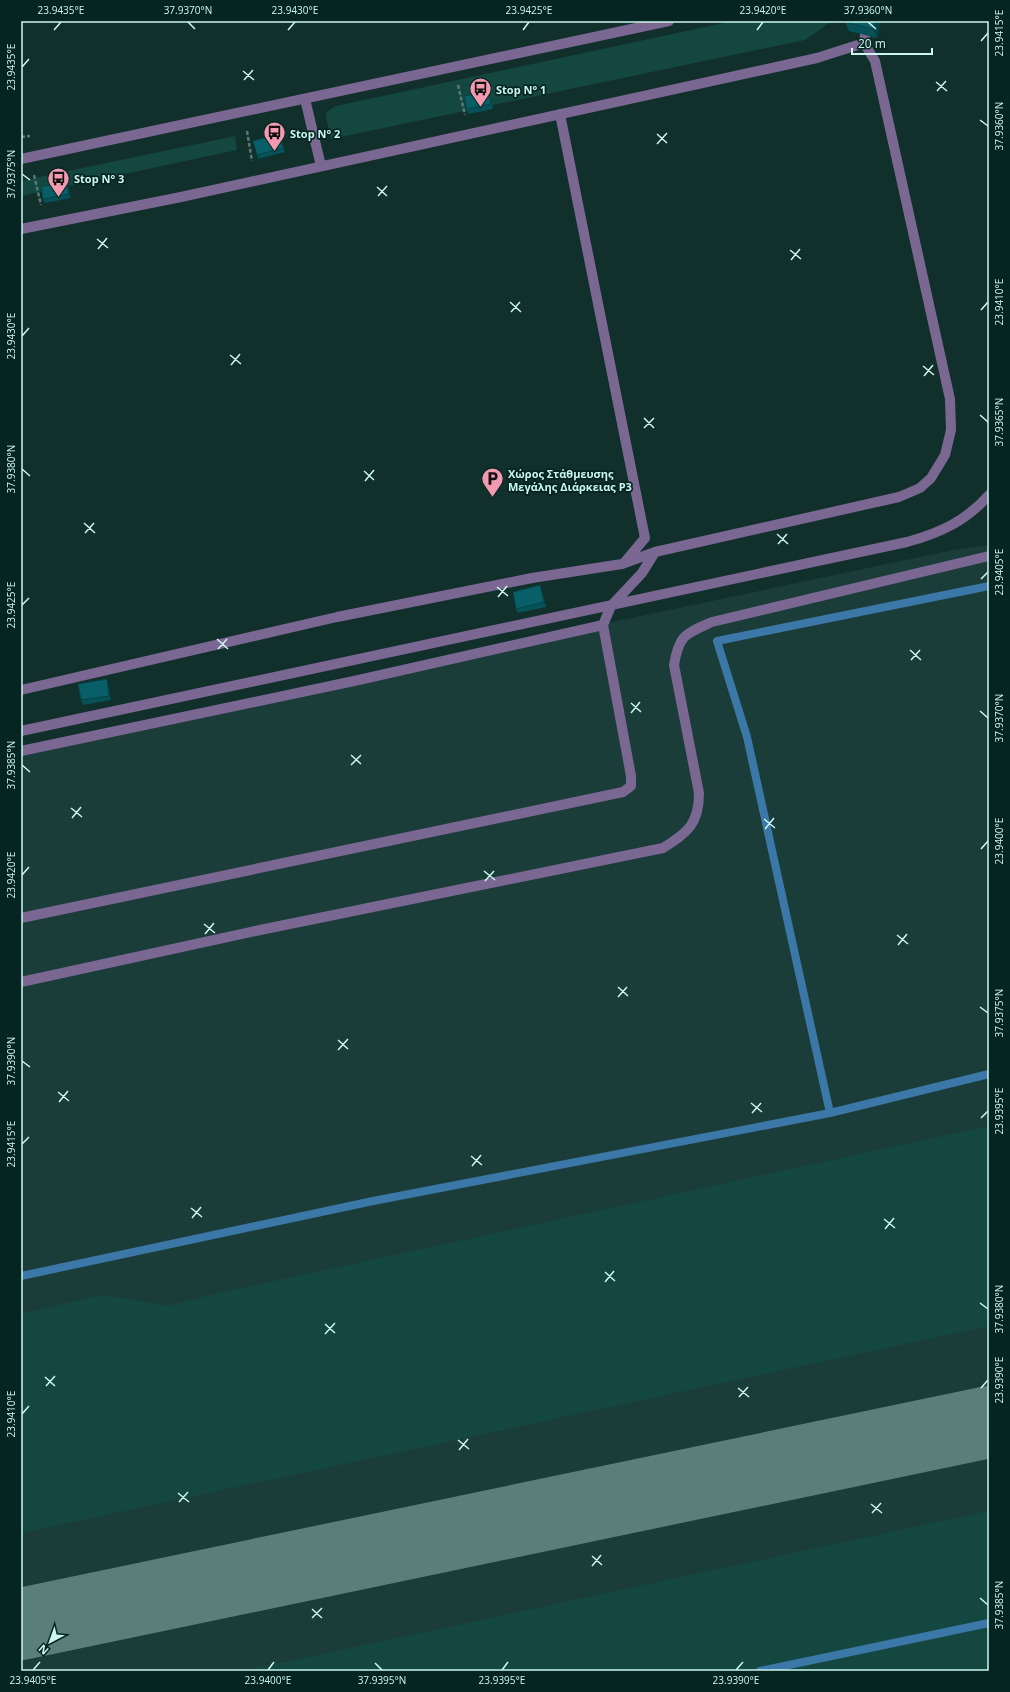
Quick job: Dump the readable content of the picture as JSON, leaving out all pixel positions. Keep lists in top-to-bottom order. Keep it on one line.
{"places":{"bus stop":["Stop N° 1","Stop N° 2","Stop N° 3"],"parking":["Χώρος Στάθμευσης Μεγάλης Διάρκειας P3"]},"scale_bar":"20 m","north":"bottom left","coordinates":["23.9435°E","37.9370°N","23.9430°E","23.9425°E","23.9420°E","37.9360°N","23.9415°E","37.9375°N","23.9410°E","37.9365°N","37.9380°N","23.9405°E","37.9385°N","23.9400°E","37.9390°N","23.9395°E","23.9390°E","37.9395°N"]}
